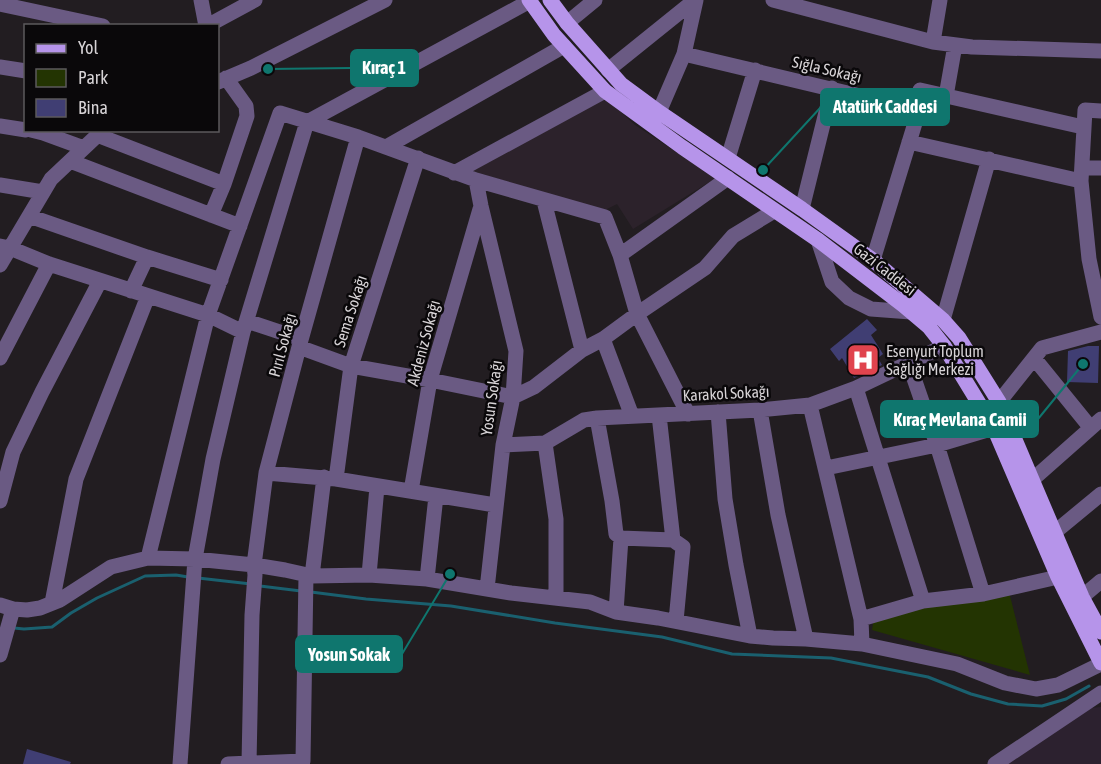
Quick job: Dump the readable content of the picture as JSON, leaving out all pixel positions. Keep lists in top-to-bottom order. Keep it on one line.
{"streets":{"main road":["Gazi Caddesi"],"street":["Sığla Sokağı","Sema Sokağı","Akdeniz Sokağı","Pırıl Sokağı","Karakol Sokağı","Yosun Sokağı"]},"crossings":[["Gazi Caddesi","Karakol Sokağı"],["Sema Sokağı","Pırıl Sokağı"],["Akdeniz Sokağı","Yosun Sokağı"],["Karakol Sokağı","Yosun Sokağı"]],"places":{"other":["Kıraç 1","Atatürk Caddesi","Kıraç Mevlana Camii","Yosun Sokak"],"hospital":["Esenyurt Toplum Sağlığı Merkezi"]},"legend":["Yol","Park","Bina"]}
